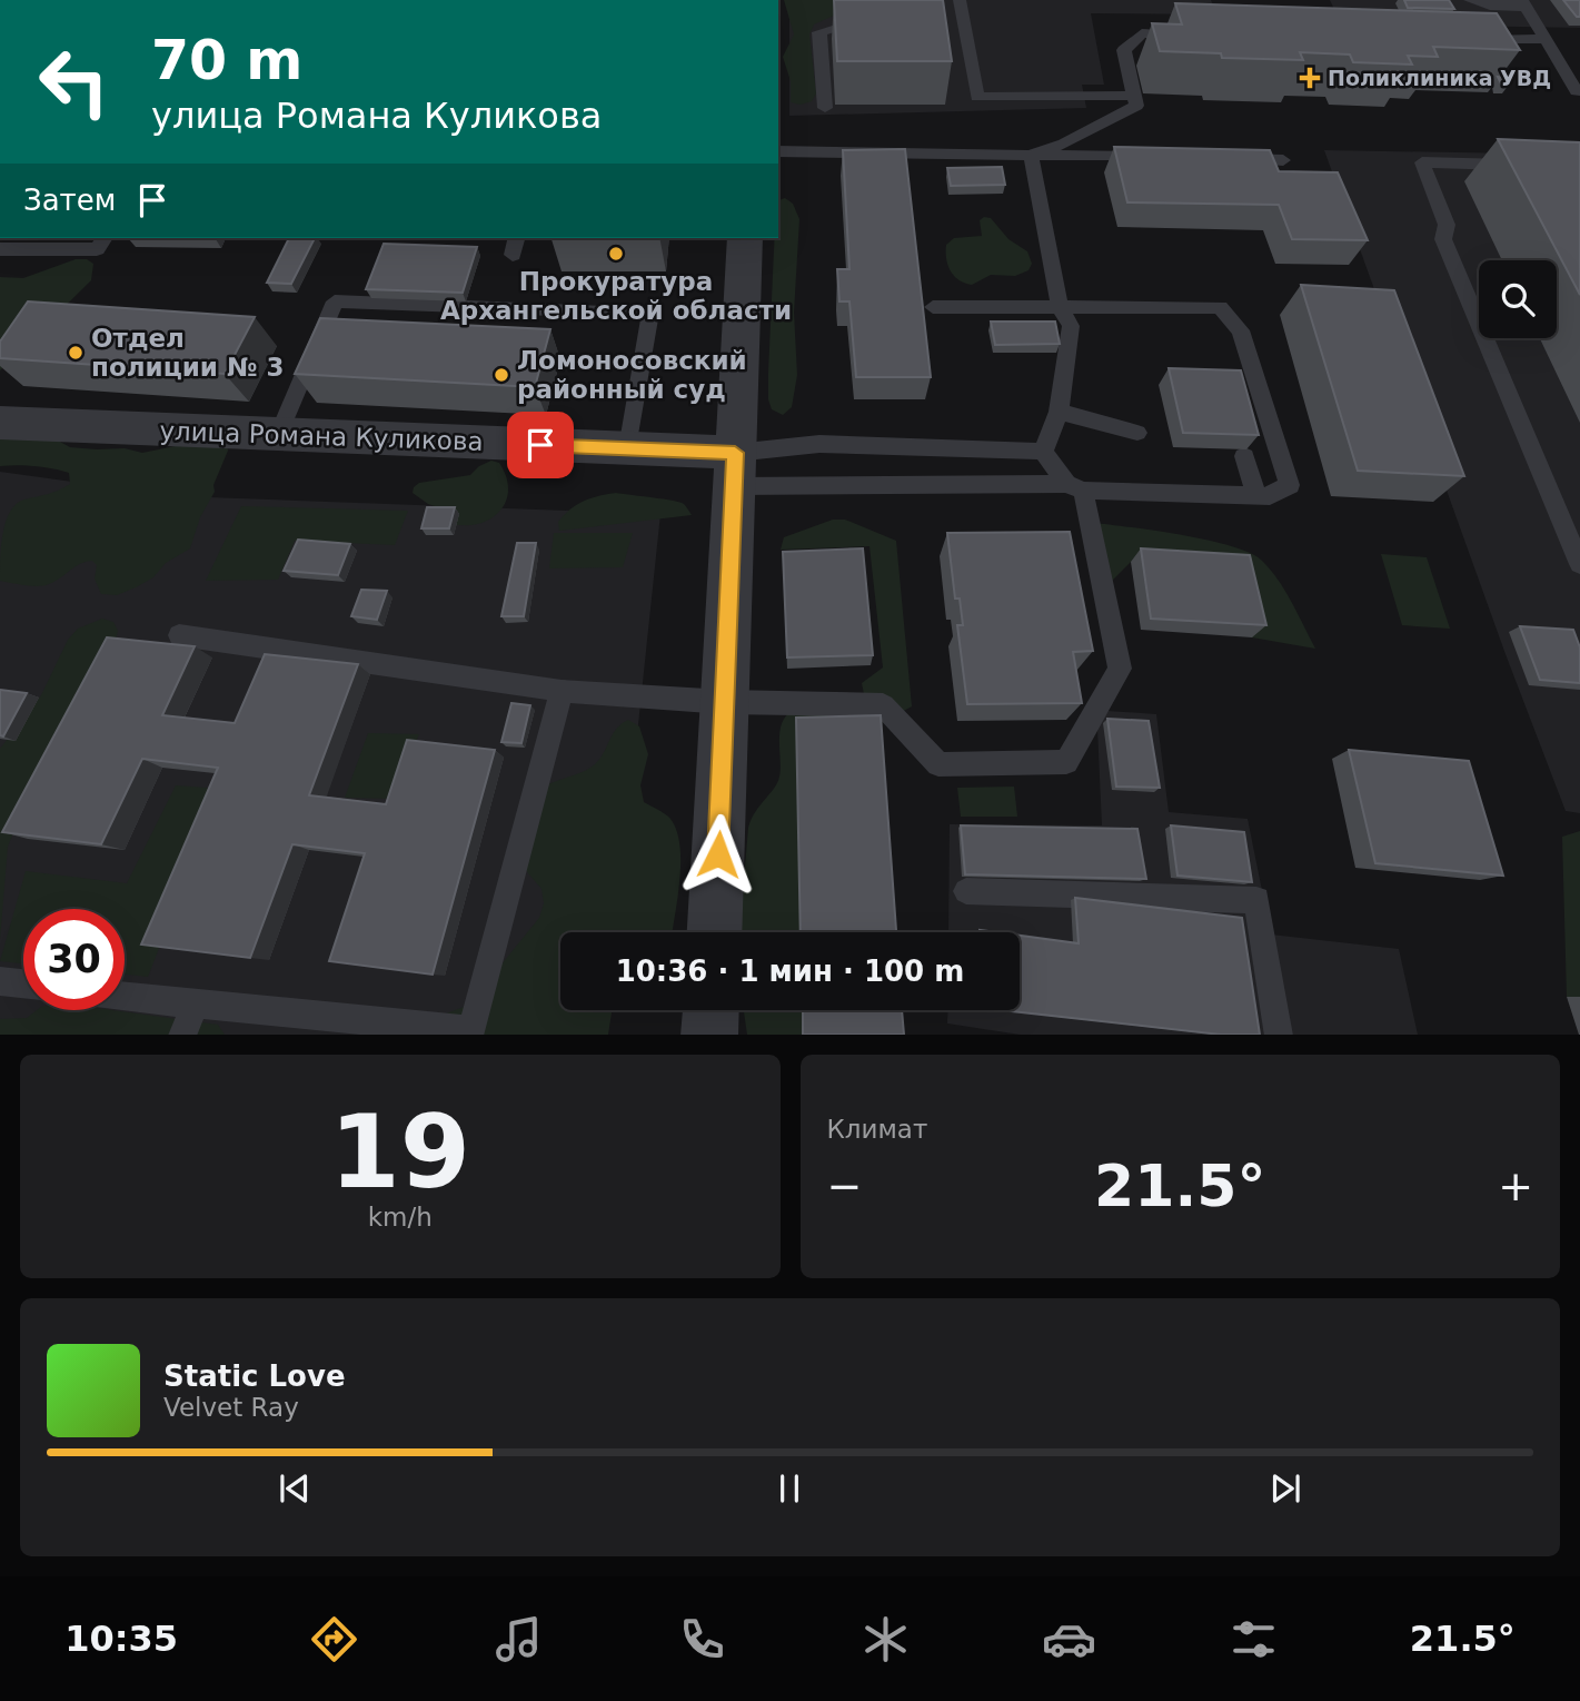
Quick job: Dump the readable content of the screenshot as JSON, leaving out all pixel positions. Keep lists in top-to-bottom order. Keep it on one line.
{"streets":{"street":["улица Романа Куликова"]},"places":{"health":["Поликлиника УВД"],"other":["Прокуратура Архангельской области","Отдел полиции № 3","Ломоносовский районный cуд"]},"page":{"turn":["70 m","улица Романа Куликова"],"then":"Затем","limit":"30","trip":"10:36 · 1 мин · 100 m","tile":[["19","km/h"],"Климат"],"heat":["−","21.5°","+"],"song":["Static Love","Velvet Ray"],"tabs":["10:35","21.5°"]}}
